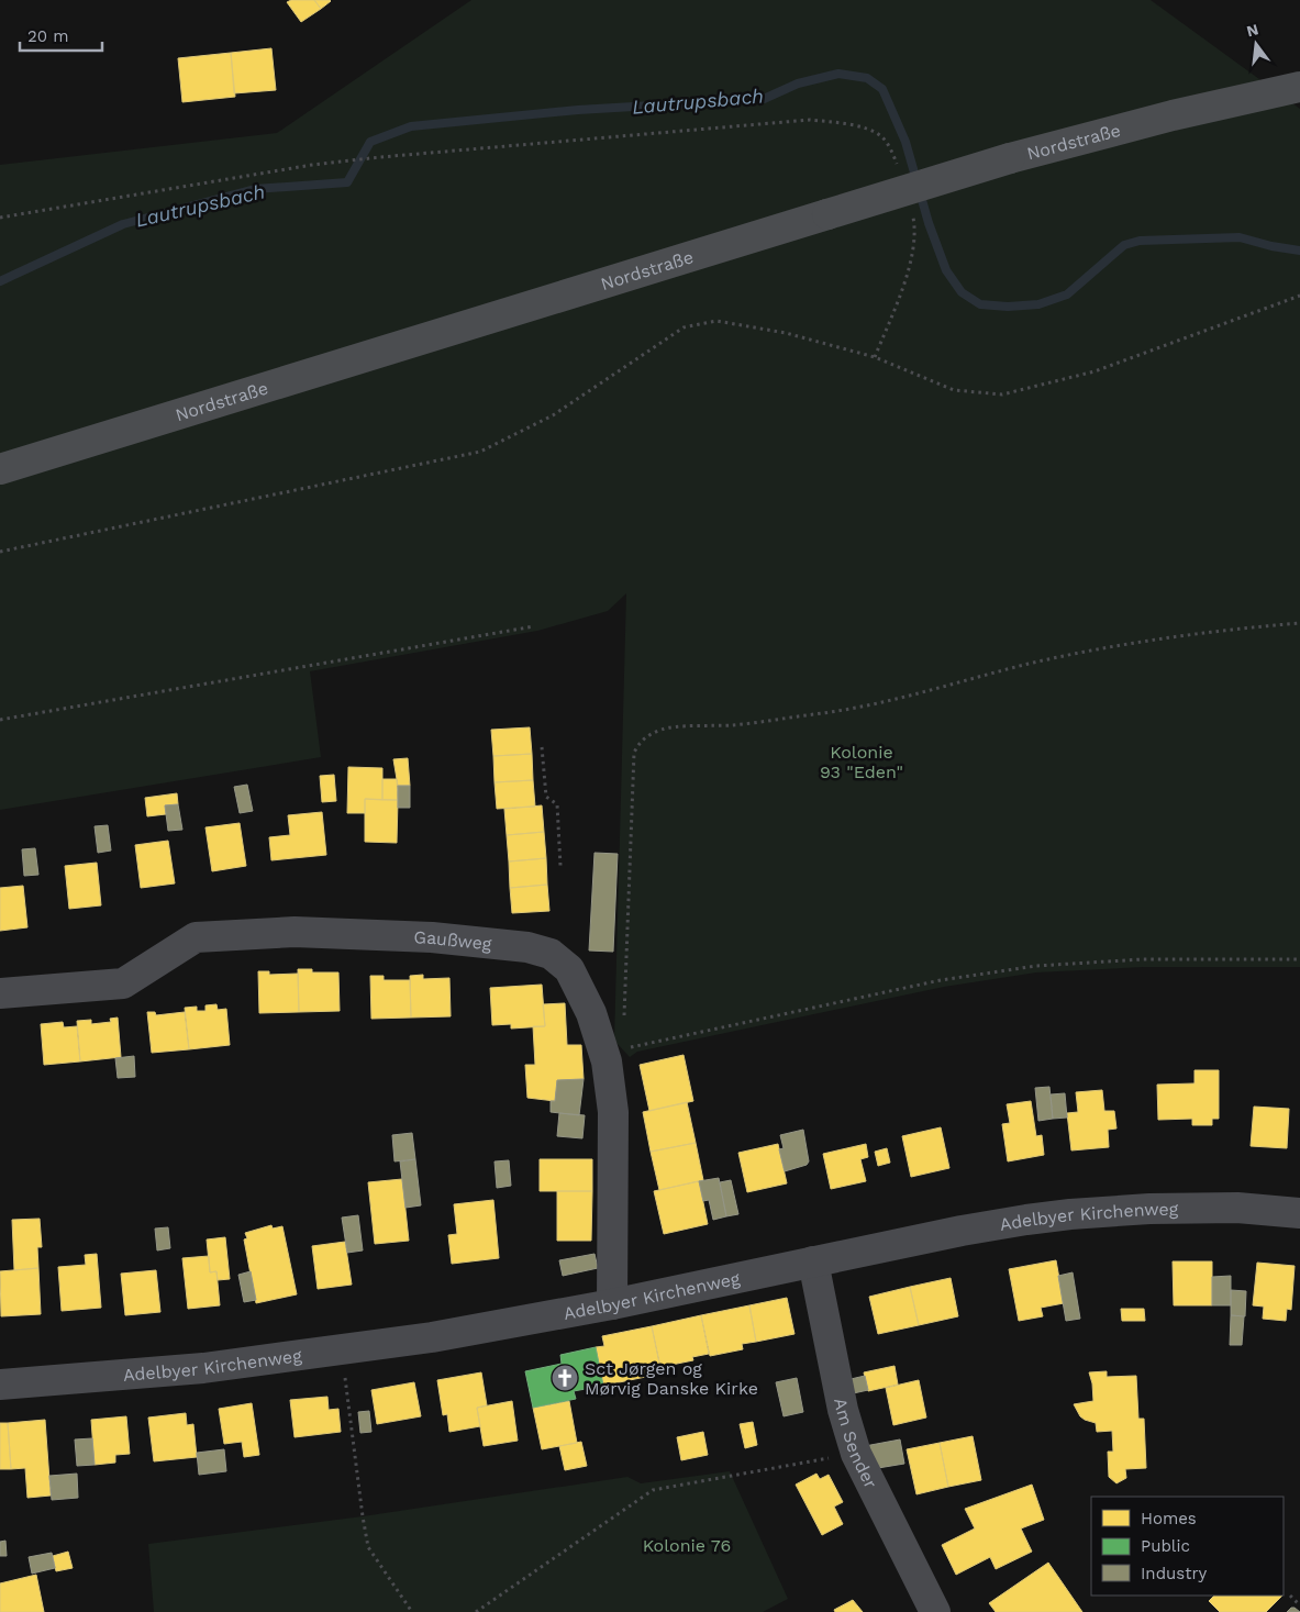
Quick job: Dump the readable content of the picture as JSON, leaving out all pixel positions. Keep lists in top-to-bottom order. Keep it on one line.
{"streets":{"main road":["Nordstraße"],"street":["Gaußweg","Adelbyer Kirchenweg","Am Sender"]},"crossings":[["Gaußweg","Adelbyer Kirchenweg"],["Adelbyer Kirchenweg","Am Sender"]],"water":["Lautrupsbach"],"parks":["Kolonie 93 \"Eden\"","Kolonie 76"],"places":{"church":["Sct Jørgen og Mørvig Danske Kirke"]},"legend":["Homes","Public","Industry"],"scale_bar":"20 m","north":"top"}
